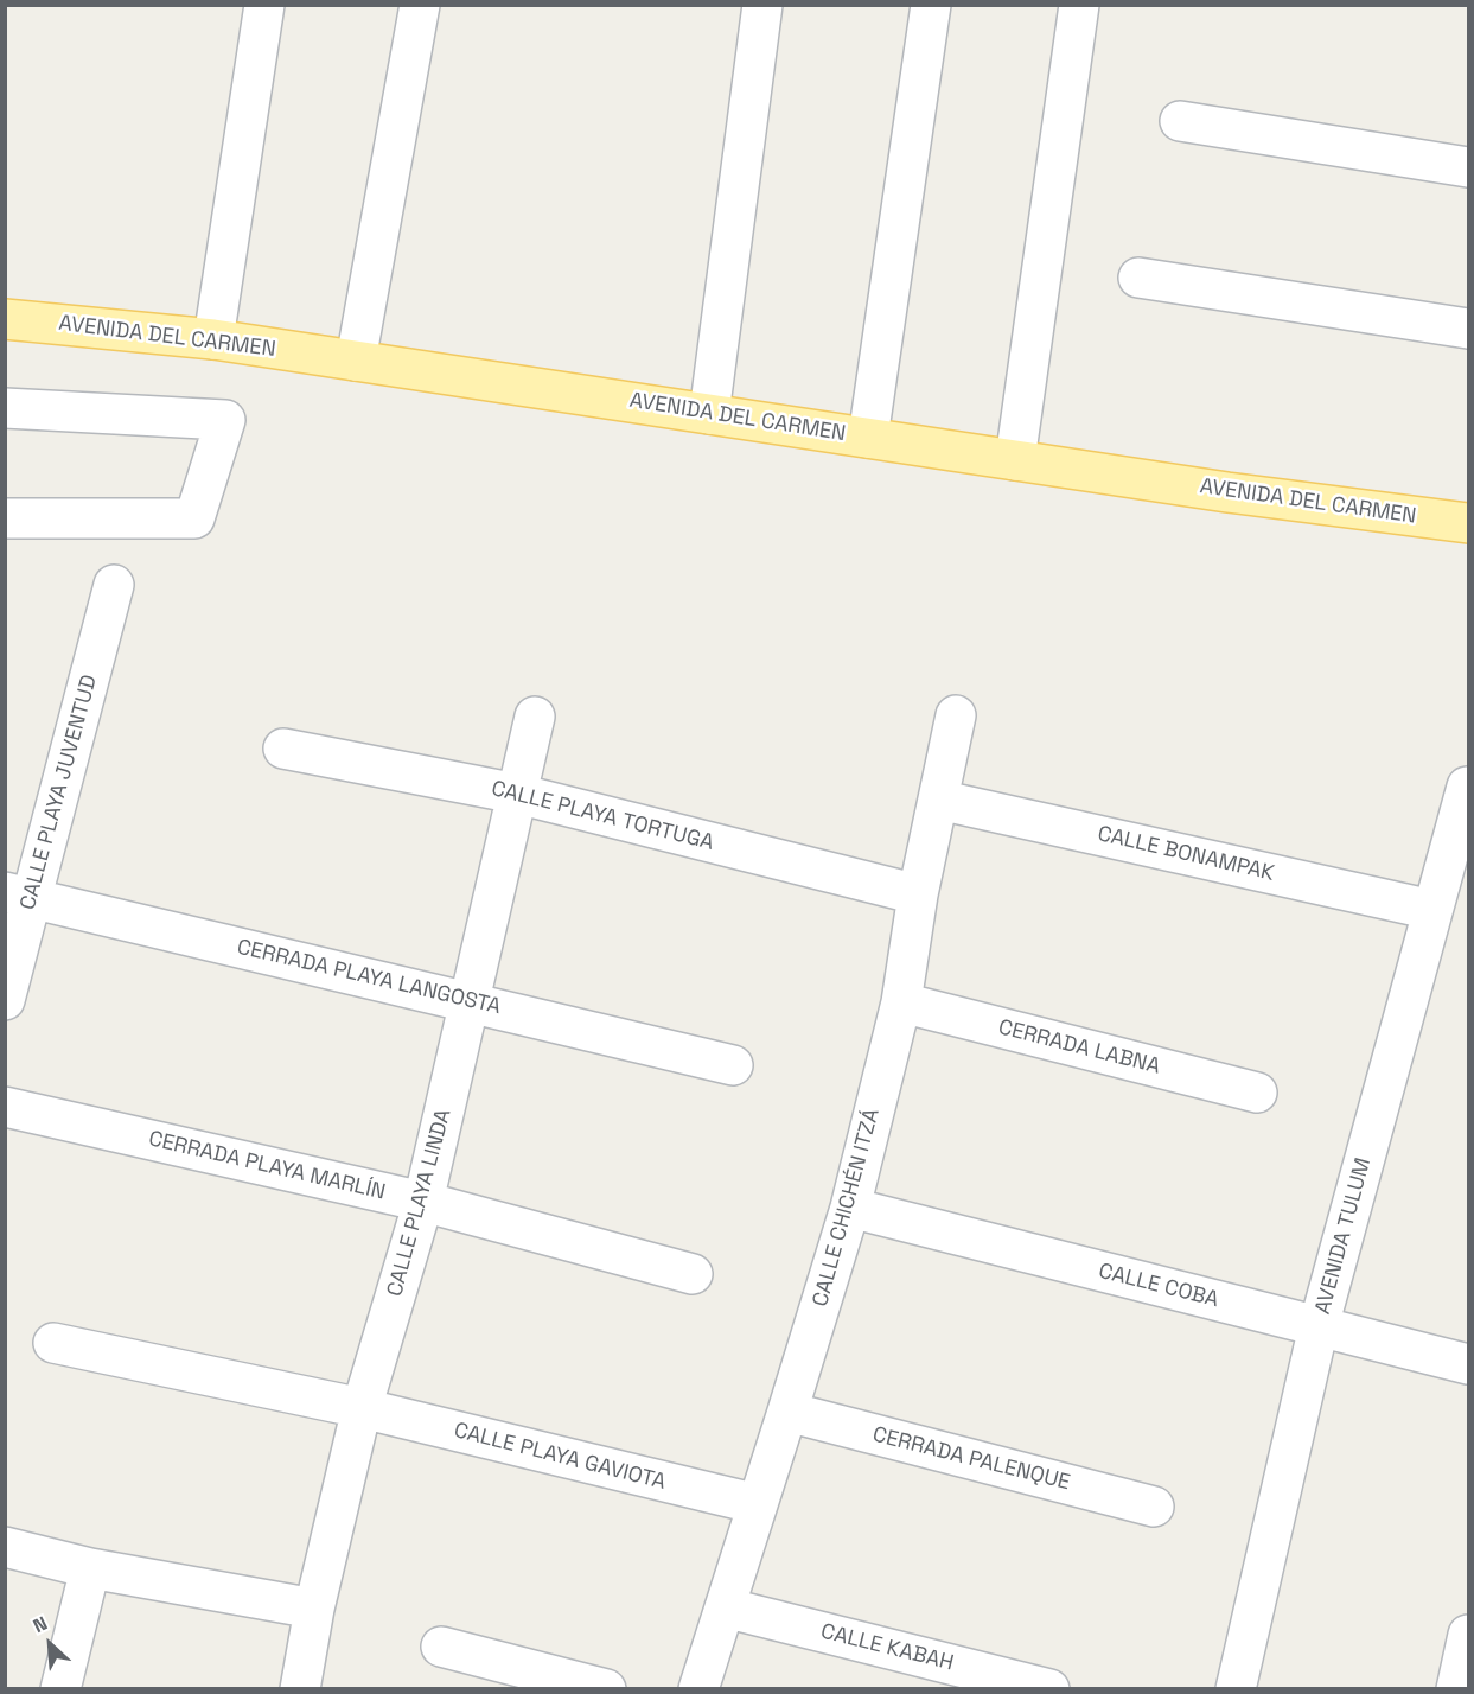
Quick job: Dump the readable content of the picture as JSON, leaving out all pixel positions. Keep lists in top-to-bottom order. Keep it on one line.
{"streets":{"main road":["AVENIDA DEL CARMEN"],"street":["CALLE PLAYA JUVENTUD","CALLE PLAYA TORTUGA","CALLE BONAMPAK","CERRADA PLAYA LANGOSTA","CERRADA LABNA","CERRADA PLAYA MARLÍN","CALLE PLAYA LINDA","CALLE CHICHÉN ITZÁ","AVENIDA TULUM","CALLE COBA","CALLE PLAYA GAVIOTA","CERRADA PALENQUE","CALLE KABAH"]},"crossings":[["CALLE PLAYA JUVENTUD","CERRADA PLAYA LANGOSTA"],["CALLE PLAYA TORTUGA","CALLE PLAYA LINDA"],["CALLE PLAYA TORTUGA","CALLE CHICHÉN ITZÁ"],["CALLE BONAMPAK","CALLE CHICHÉN ITZÁ"],["CALLE BONAMPAK","AVENIDA TULUM"],["CERRADA PLAYA LANGOSTA","CALLE PLAYA LINDA"],["CERRADA LABNA","CALLE CHICHÉN ITZÁ"],["CERRADA PLAYA MARLÍN","CALLE PLAYA LINDA"],["CALLE PLAYA LINDA","CALLE PLAYA GAVIOTA"],["CALLE CHICHÉN ITZÁ","CALLE COBA"],["CALLE CHICHÉN ITZÁ","CALLE PLAYA GAVIOTA"],["CALLE CHICHÉN ITZÁ","CERRADA PALENQUE"],["CALLE CHICHÉN ITZÁ","CALLE KABAH"],["AVENIDA TULUM","CALLE COBA"]],"north":"top left"}
